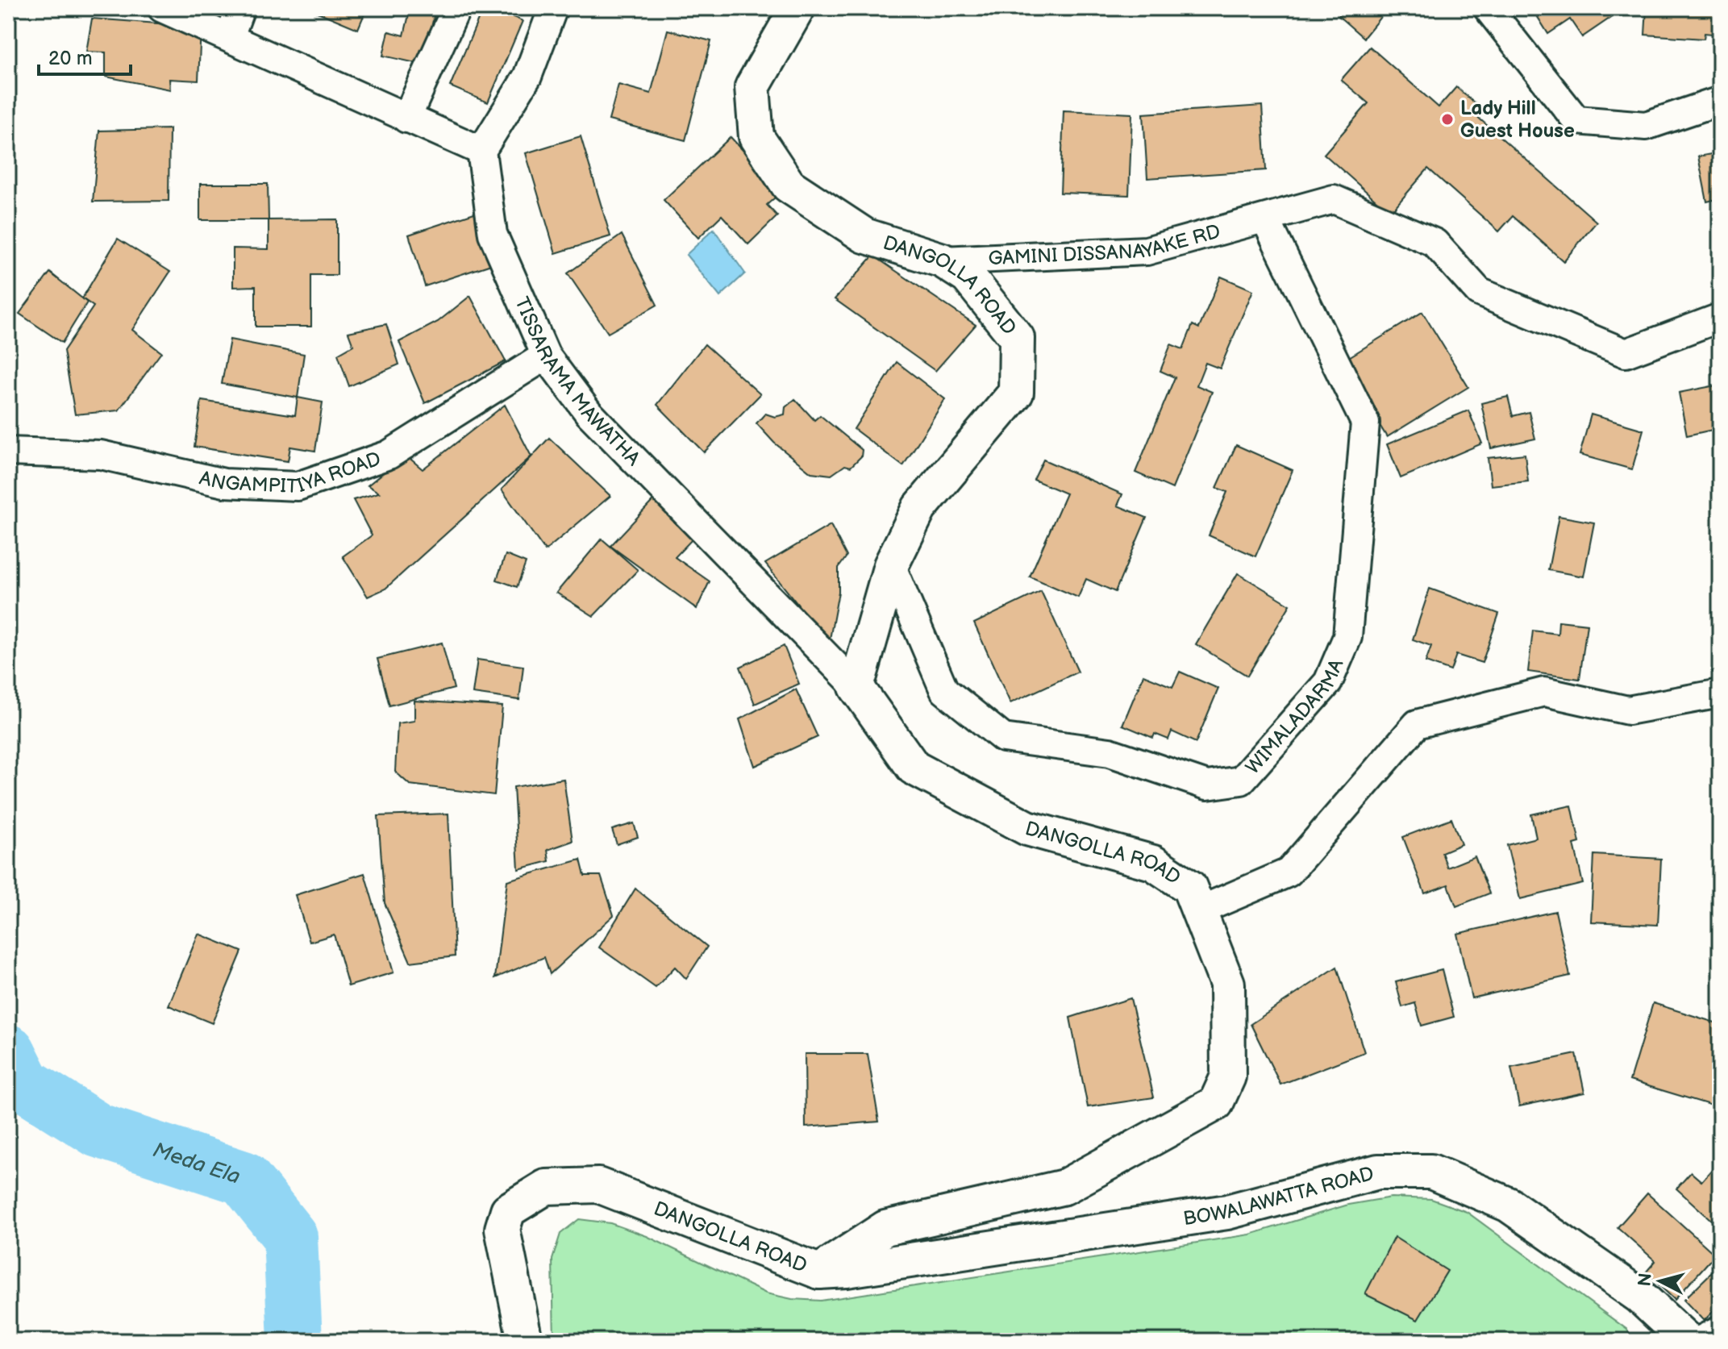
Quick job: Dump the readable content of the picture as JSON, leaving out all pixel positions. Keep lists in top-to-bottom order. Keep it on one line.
{"streets":{"street":["GAMINI DISSANAYAKE RD","DANGOLLA ROAD","TISSARAMA MAWATHA","ANGAMPITIYA ROAD","WIMALADARMA","BOWALAWATTA ROAD"]},"crossings":[["GAMINI DISSANAYAKE RD","DANGOLLA ROAD"],["GAMINI DISSANAYAKE RD","WIMALADARMA"],["DANGOLLA ROAD","TISSARAMA MAWATHA"],["DANGOLLA ROAD","WIMALADARMA"],["DANGOLLA ROAD","BOWALAWATTA ROAD"],["TISSARAMA MAWATHA","ANGAMPITIYA ROAD"]],"water":["Meda Ela"],"places":["Lady Hill Guest House"],"scale_bar":"20 m","north":"left"}
